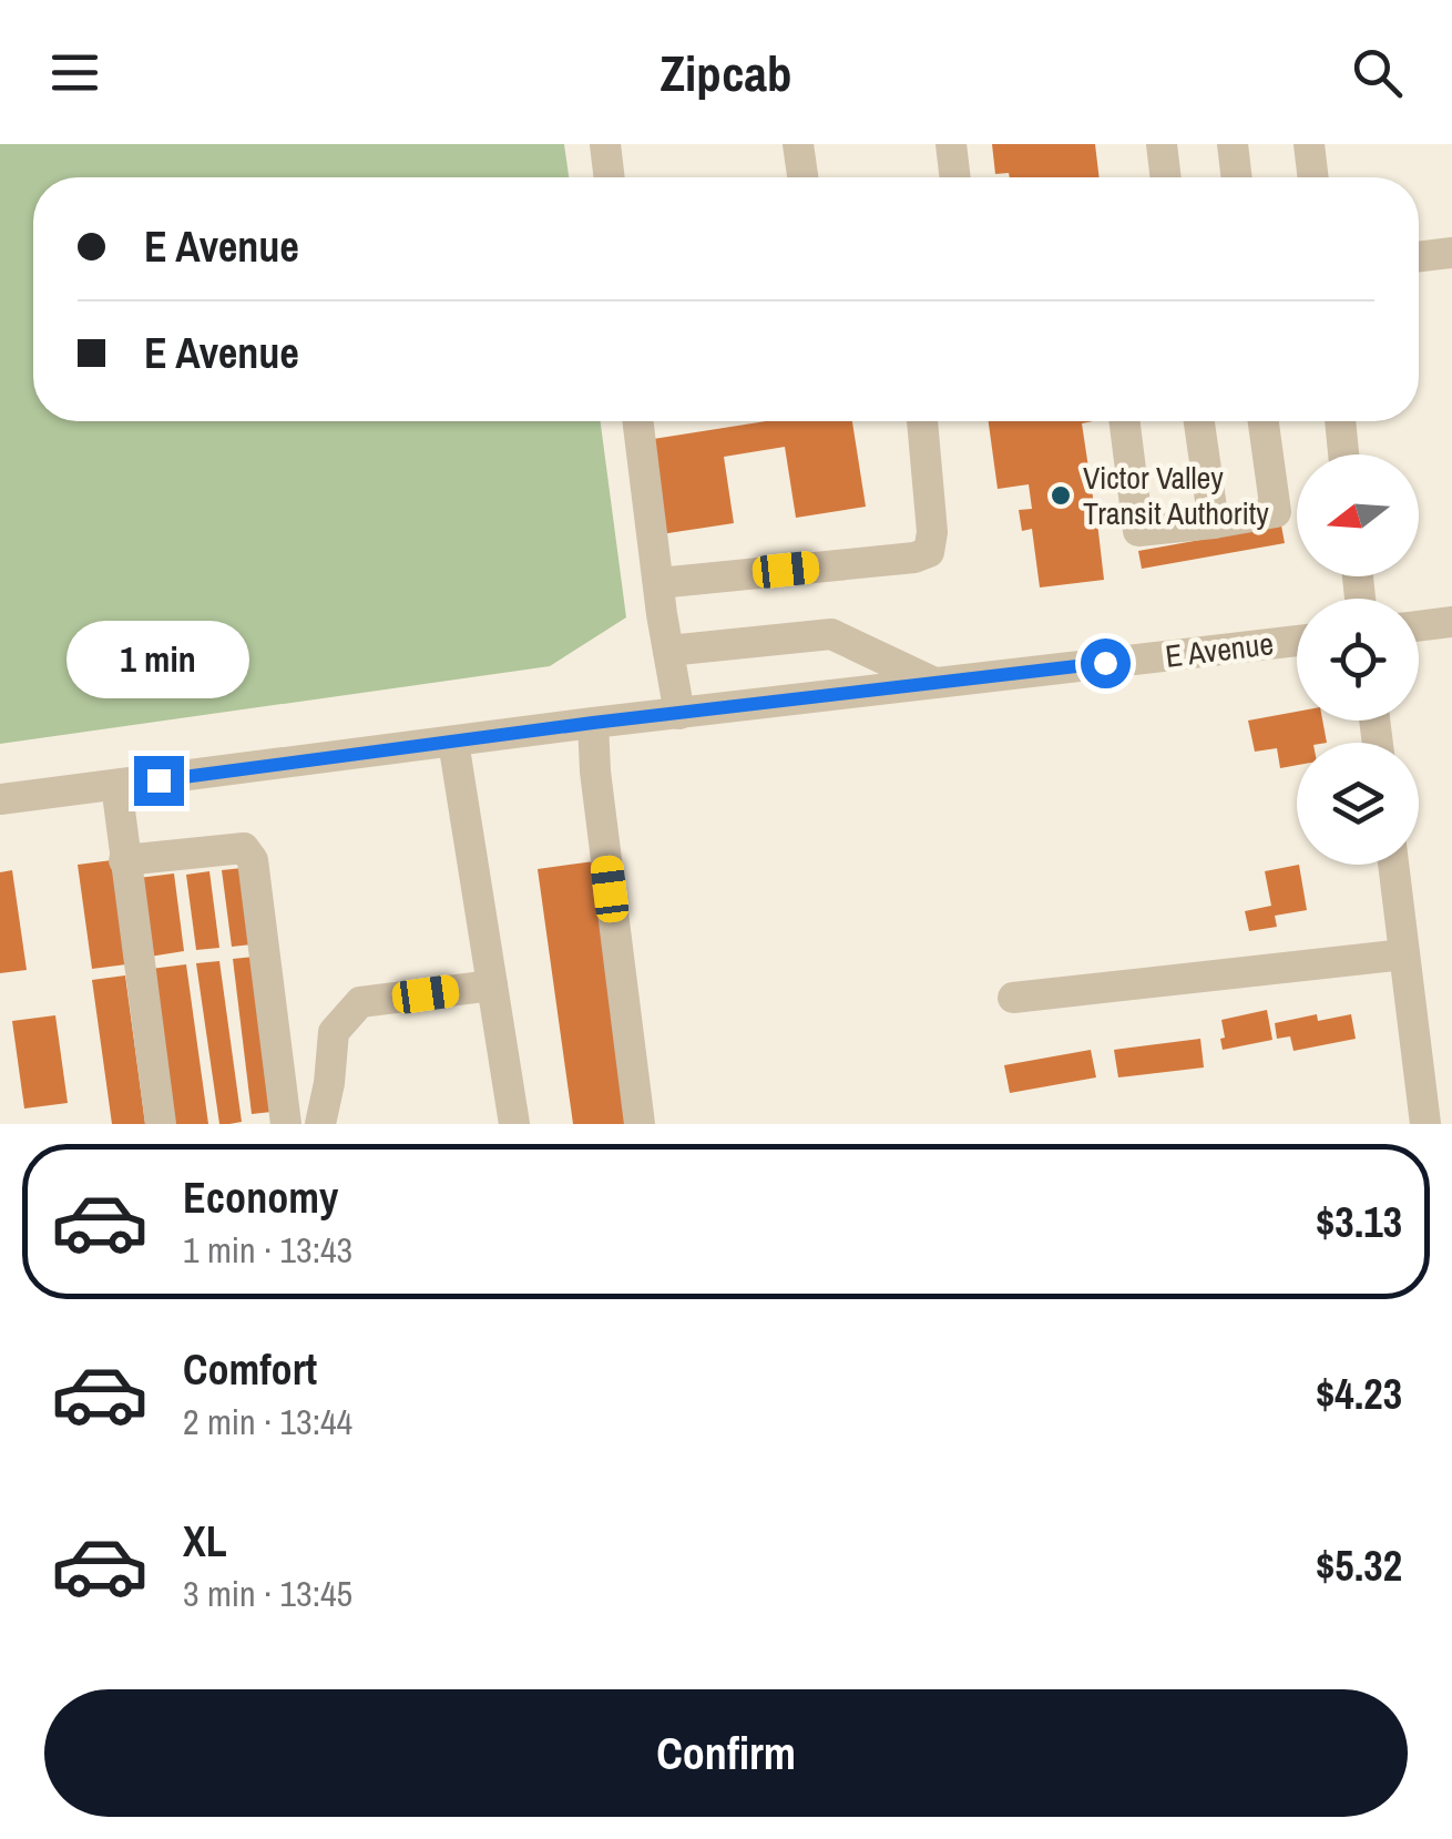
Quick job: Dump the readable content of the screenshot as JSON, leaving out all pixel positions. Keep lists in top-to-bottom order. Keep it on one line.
{"streets":{"street":["E Avenue"]},"places":["Victor Valley Transit Authority"],"north":"left","page":{"header":"Zipcab","banner":["E Avenue","E Avenue"],"bubble":"1 min","list":[{"name":"Economy","note":"1 min · 13:43","value":"$3.13"},{"name":"Comfort","note":"2 min · 13:44","value":"$4.23"},{"name":"XL","note":"3 min · 13:45","value":"$5.32"}],"buttons":"Confirm"}}
